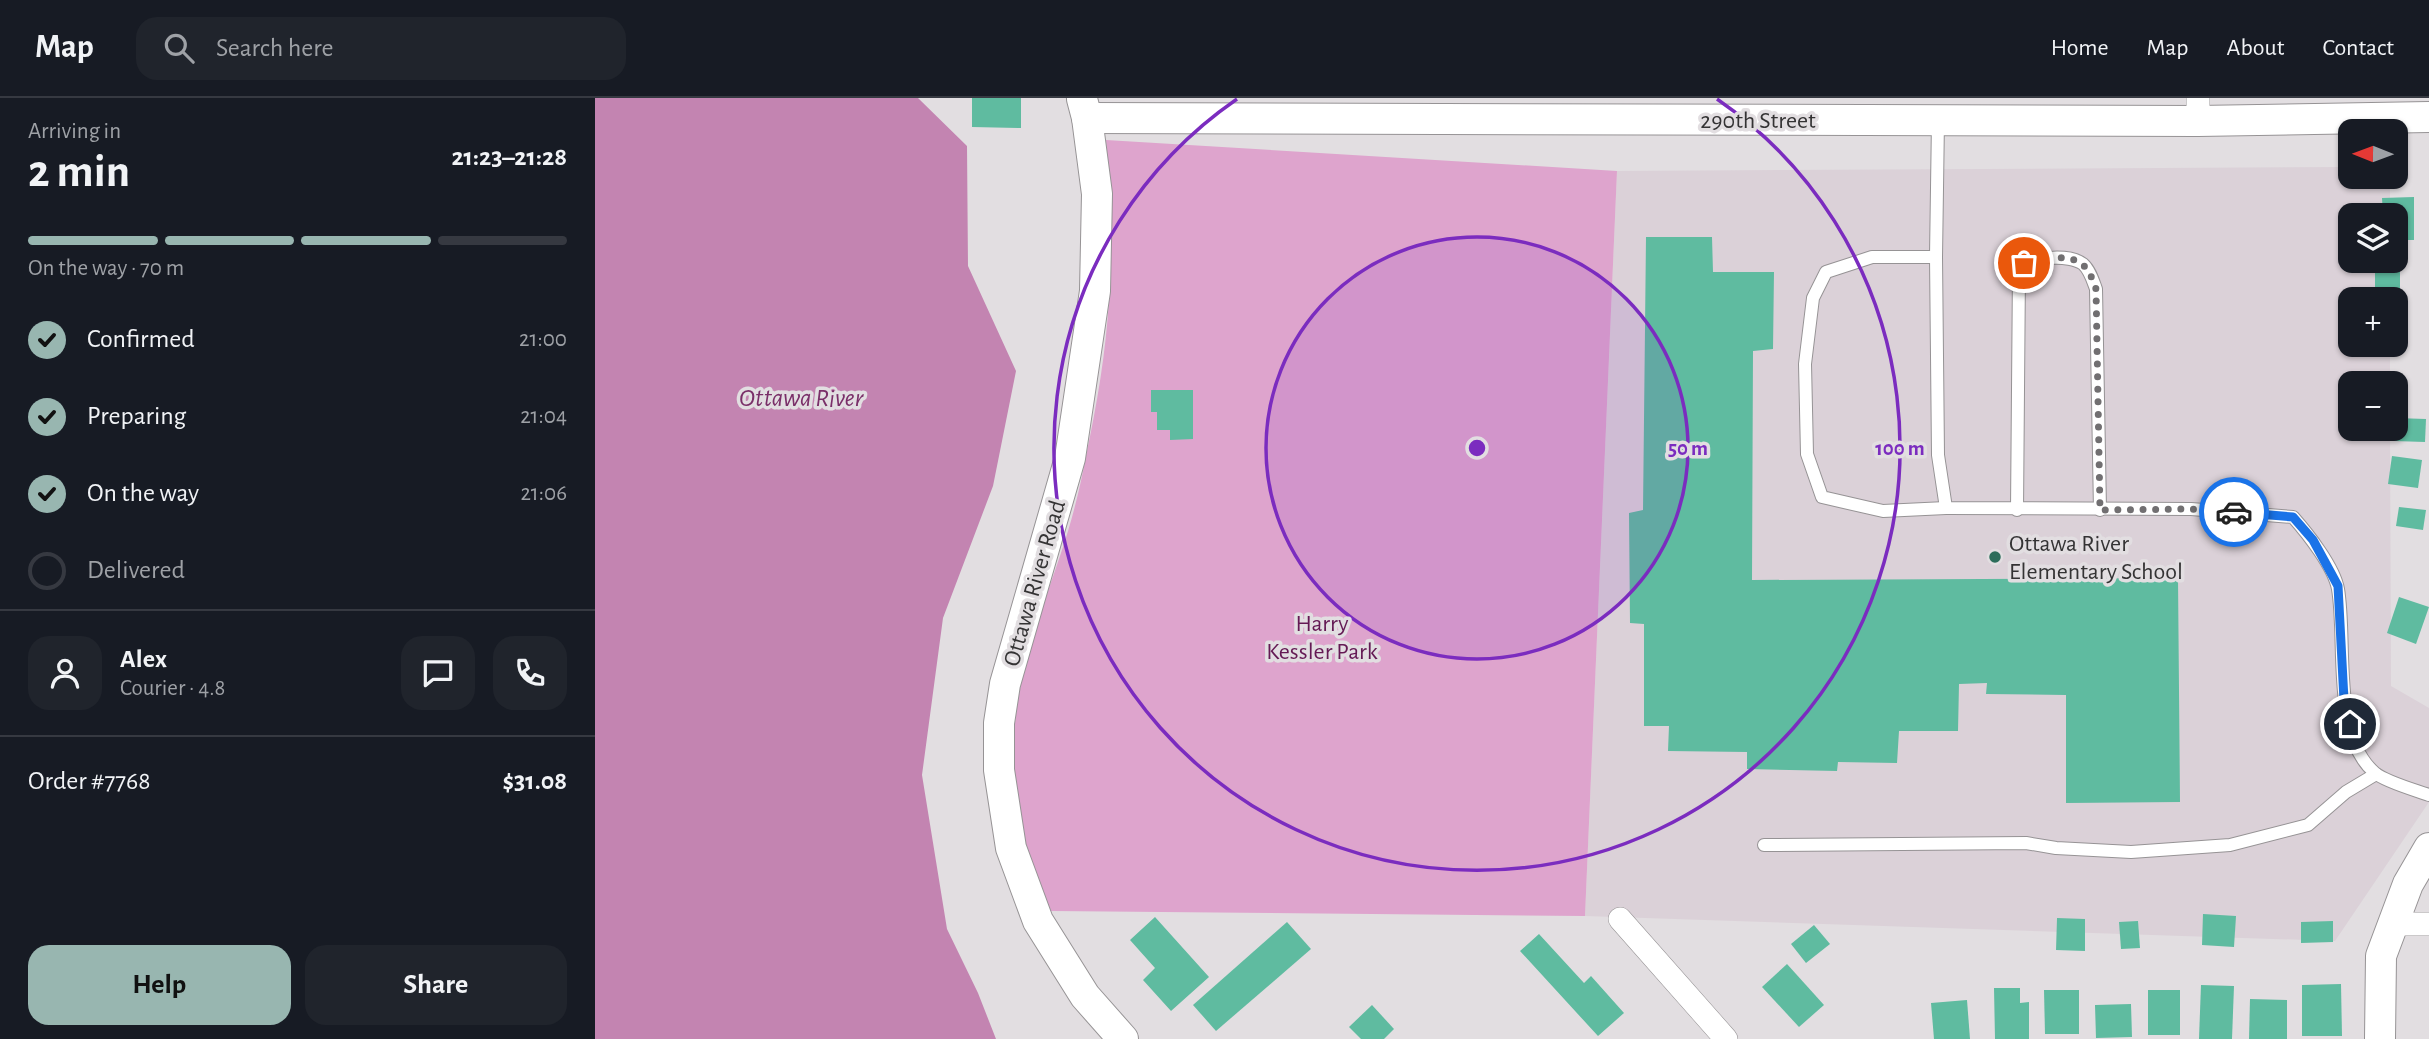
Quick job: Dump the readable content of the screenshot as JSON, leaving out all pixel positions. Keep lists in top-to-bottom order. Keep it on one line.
{"streets":{"street":["290th Street","Ottawa River Road"]},"crossings":[["290th Street","Ottawa River Road"]],"water":["Ottawa River"],"parks":["Harry Kessler Park"],"places":["Ottawa River Elementary School"],"north":"left","page":{"header":"Map","search":"Search here","nav":["Home","Map","About","Contact"],"heading":["2 min","Arriving in","21:23–21:28"],"panel":["Alex","Courier · 4.8","Order #7768","$31.08"],"map_buttons":["+","−"],"bar":"On the way · 70 m","list":[["Confirmed","21:00"],["Preparing","21:04"],["On the way","21:06"],"Delivered"],"buttons":["Help","Share"]},"rings":["50 m","100 m"]}
